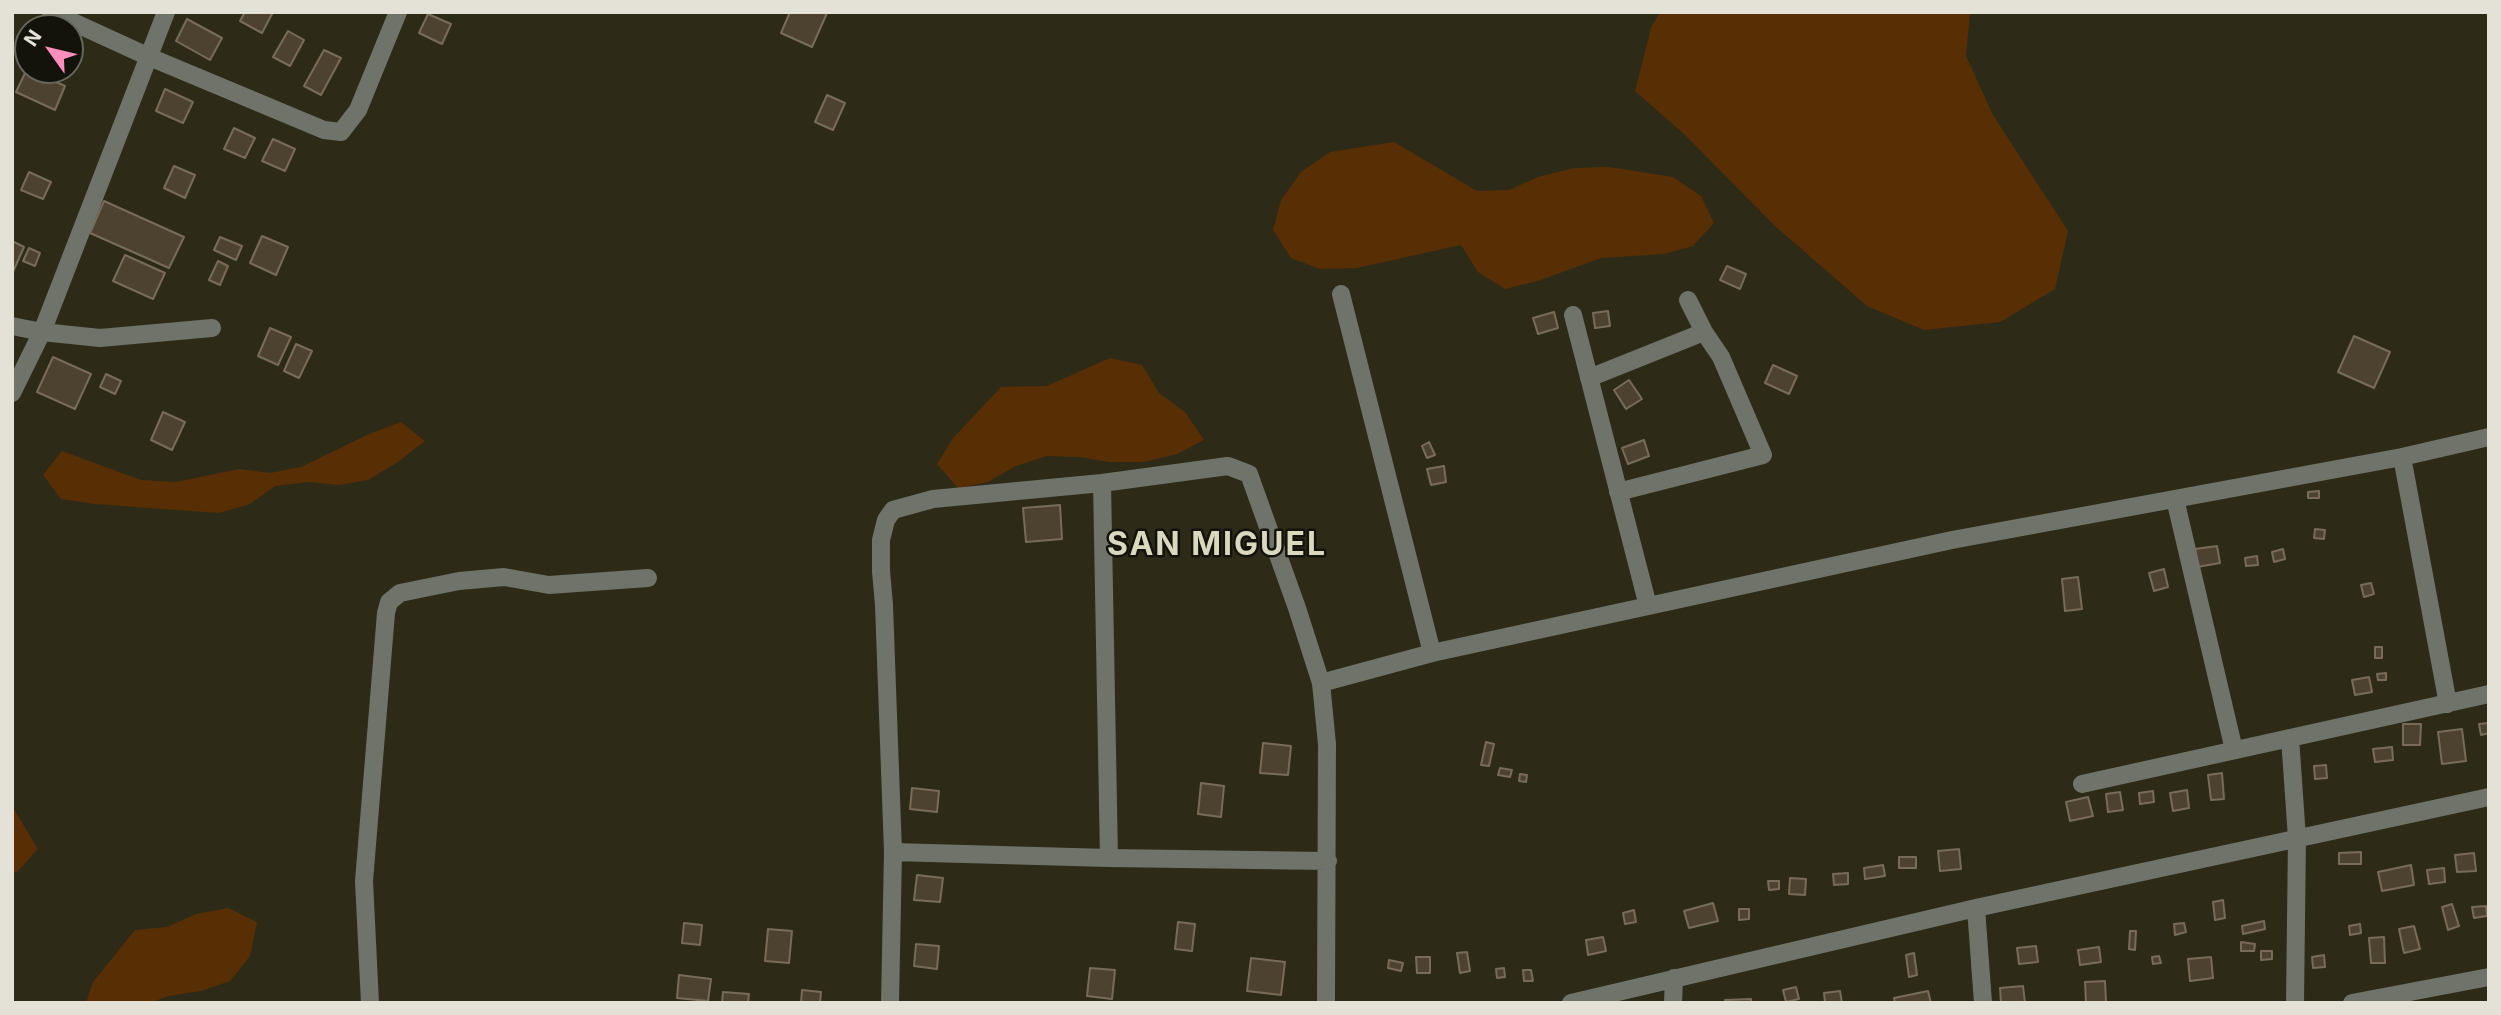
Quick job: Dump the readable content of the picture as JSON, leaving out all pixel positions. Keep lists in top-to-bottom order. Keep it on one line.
{"districts":["SAN MIGUEL"],"north":"top left"}
